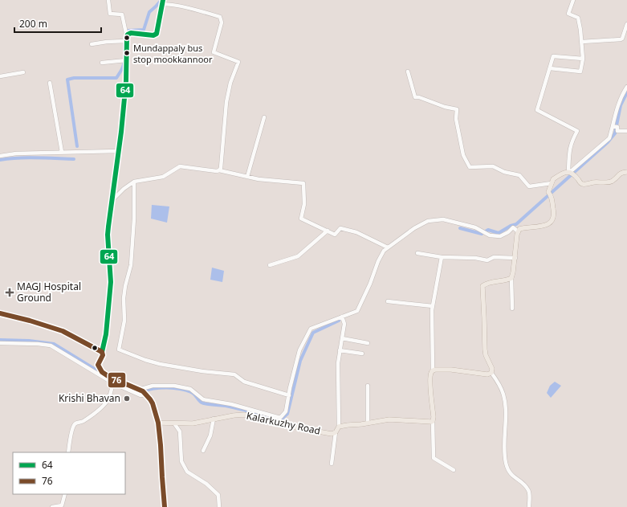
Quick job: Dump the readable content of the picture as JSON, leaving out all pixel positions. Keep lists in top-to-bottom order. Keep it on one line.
{"streets":{"main road":["Kalarkuzhy Road"]},"places":{"other":["Mundappaly bus stop mookkannoor","Krishi Bhavan"],"health":["MAGJ Hospital Ground"]},"lines":["transit line 64","transit line 76"],"legend":["64","76"],"scale_bar":"200 m"}
